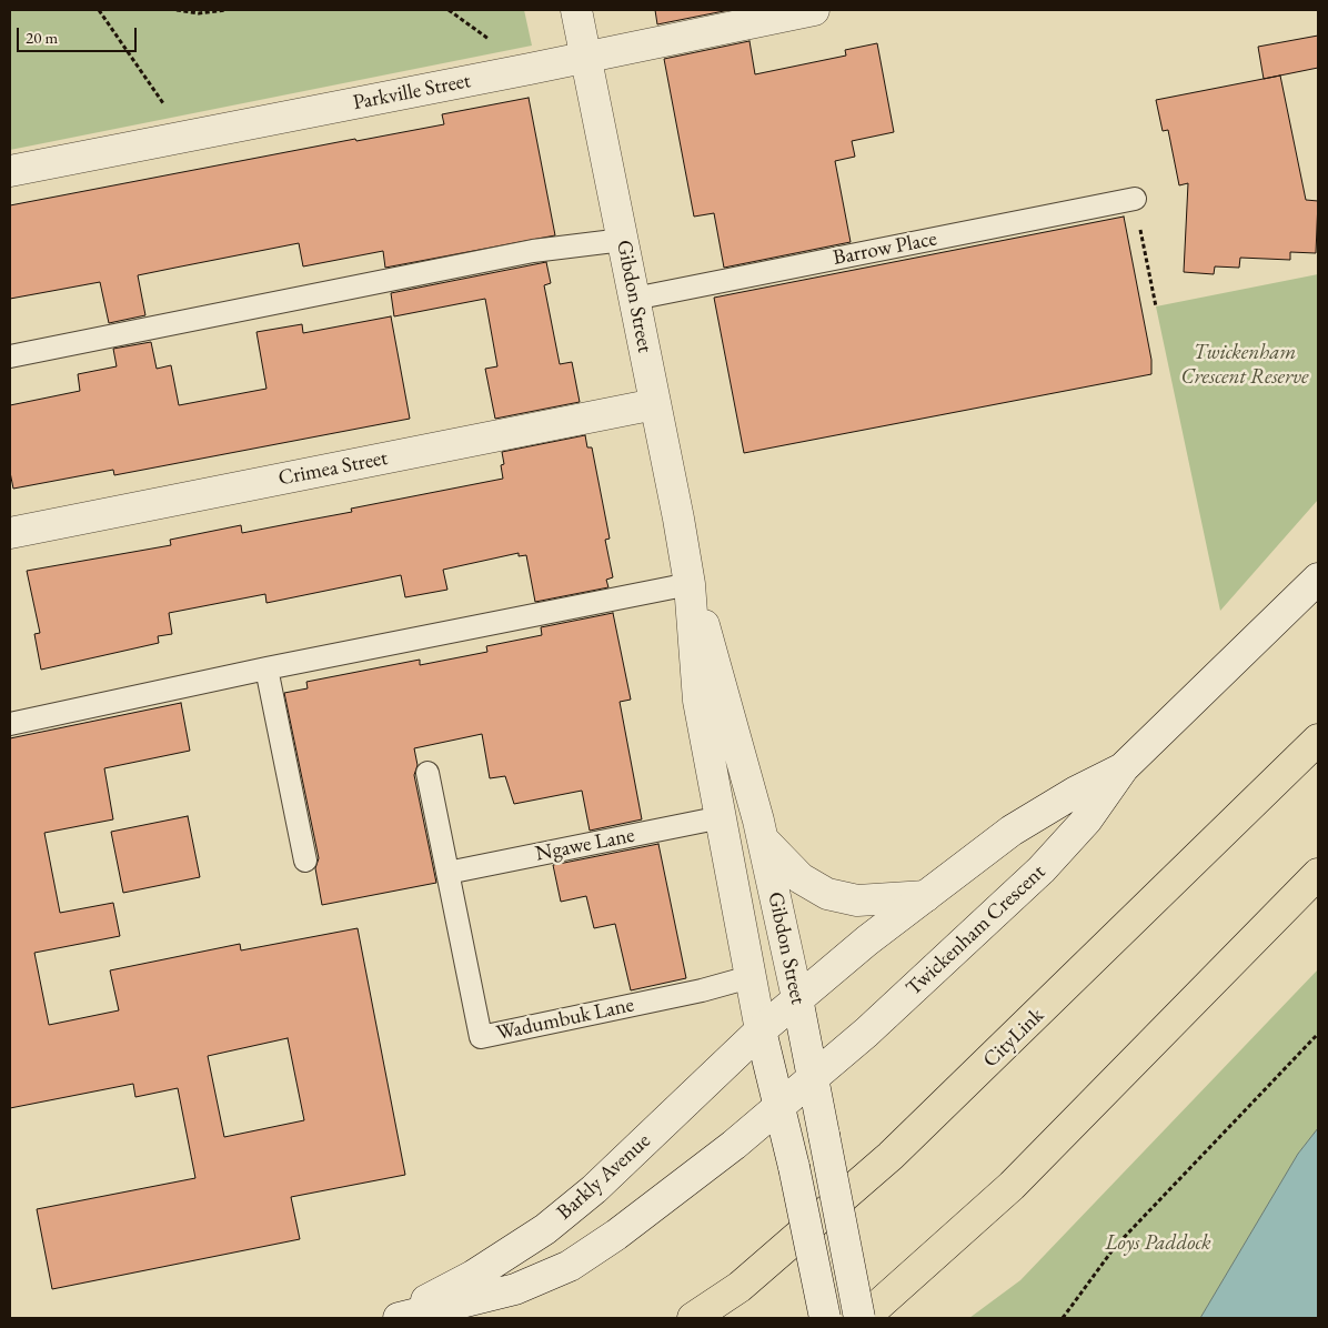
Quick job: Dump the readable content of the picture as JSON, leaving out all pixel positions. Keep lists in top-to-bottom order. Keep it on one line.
{"streets":{"highway":["CityLink"],"street":["Parkville Street","Gibdon Street","Crimea Street","Twickenham Crescent","Barkly Avenue"],"lane":["Barrow Place","Ngawe Lane","Wadumbuk Lane"]},"crossings":[["Parkville Street","Gibdon Street"],["Barrow Place","Gibdon Street"],["Gibdon Street","Crimea Street"],["Gibdon Street","Ngawe Lane"],["Gibdon Street","Twickenham Crescent"],["Gibdon Street","Wadumbuk Lane"],["Gibdon Street","Barkly Avenue"],["Ngawe Lane","Wadumbuk Lane"],["Twickenham Crescent","Barkly Avenue"]],"parks":["Twickenham Crescent Reserve","Loys Paddock"],"scale_bar":"20 m"}
